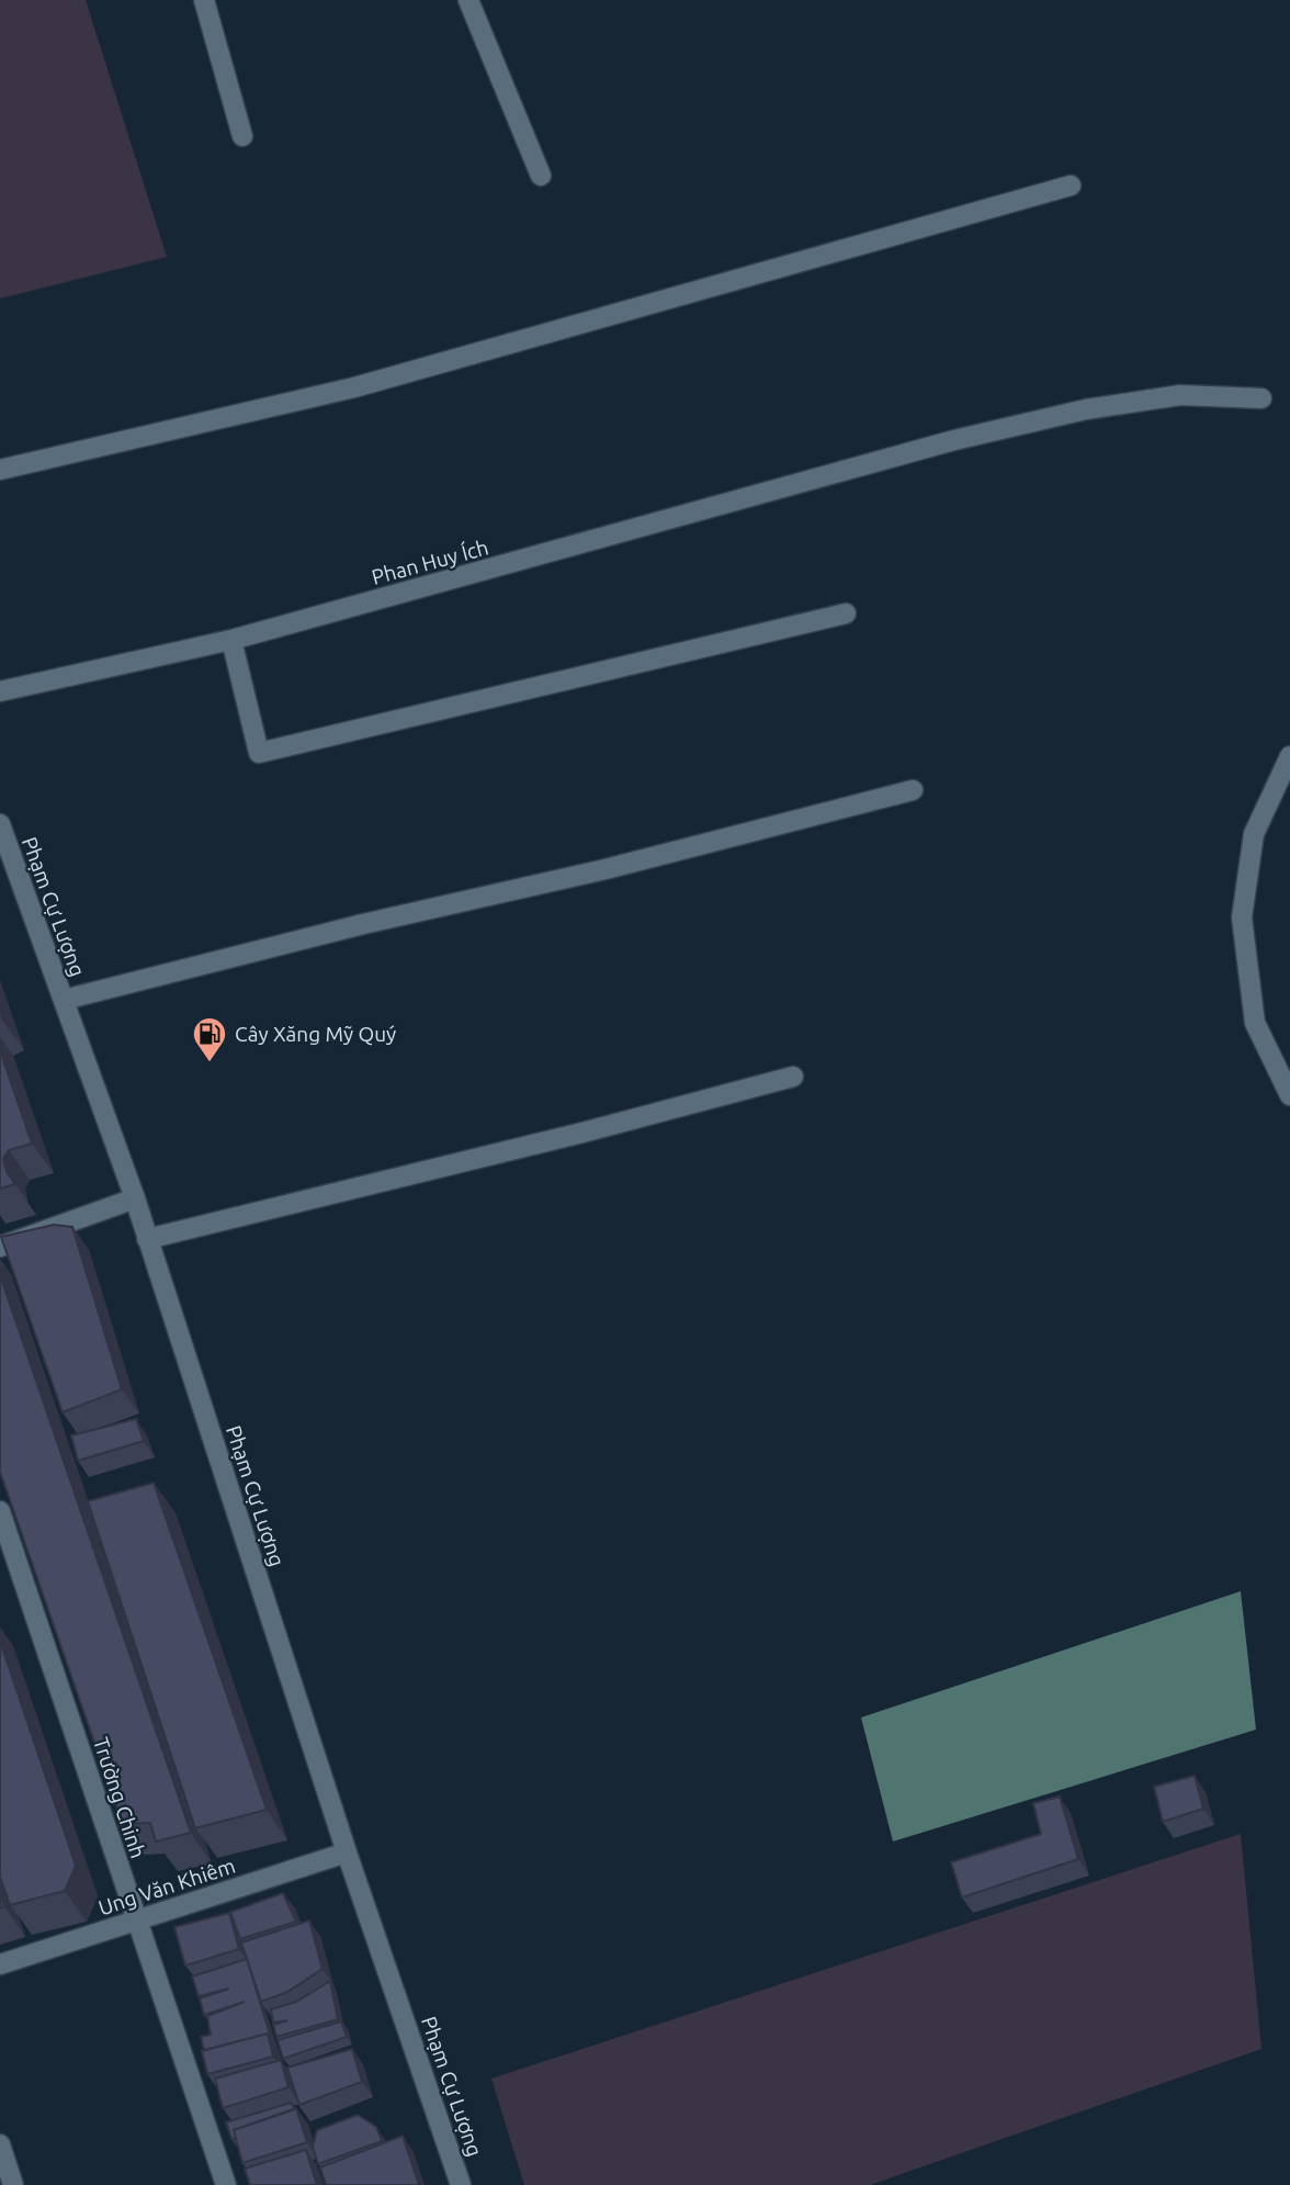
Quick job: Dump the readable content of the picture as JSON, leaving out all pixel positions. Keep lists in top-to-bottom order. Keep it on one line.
{"streets":{"street":["Phan Huy Ích","Phạm Cự Lượng","Trường Chinh","Ung Văn Khiêm"]},"crossings":[["Phạm Cự Lượng","Ung Văn Khiêm"],["Trường Chinh","Ung Văn Khiêm"]],"places":{"fuel station":["Cây Xăng Mỹ Quý"]}}
